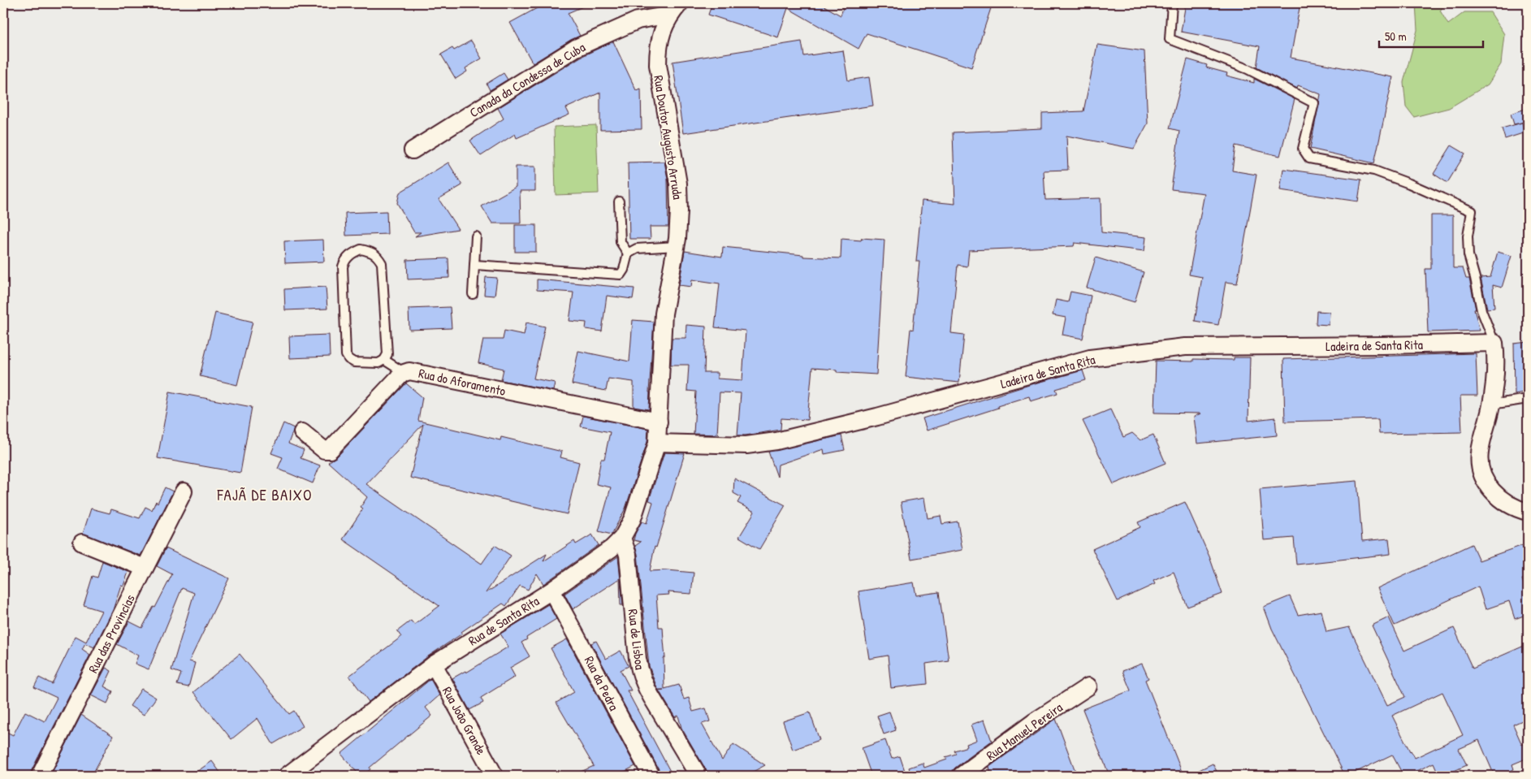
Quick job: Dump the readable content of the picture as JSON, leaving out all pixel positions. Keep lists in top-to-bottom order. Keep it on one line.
{"streets":{"street":["Canada da Condessa de Cuba","Rua Doutor Augusto Arruda","Ladeira de Santa Rita","Rua do Aforamento","Rua de Santa Rita","Rua das Provincias","Rua de Lisboa","Rua da Pedra","Rua João Grande","Rua Manuel Pereira"]},"crossings":[["Canada da Condessa de Cuba","Rua Doutor Augusto Arruda"],["Rua Doutor Augusto Arruda","Rua do Aforamento"],["Rua Doutor Augusto Arruda","Rua de Santa Rita"],["Ladeira de Santa Rita","Rua de Santa Rita"],["Rua do Aforamento","Rua de Santa Rita"],["Rua de Santa Rita","Rua de Lisboa"],["Rua de Santa Rita","Rua da Pedra"],["Rua de Santa Rita","Rua João Grande"]],"districts":["FAJÃ DE BAIXO"],"scale_bar":"50 m"}
